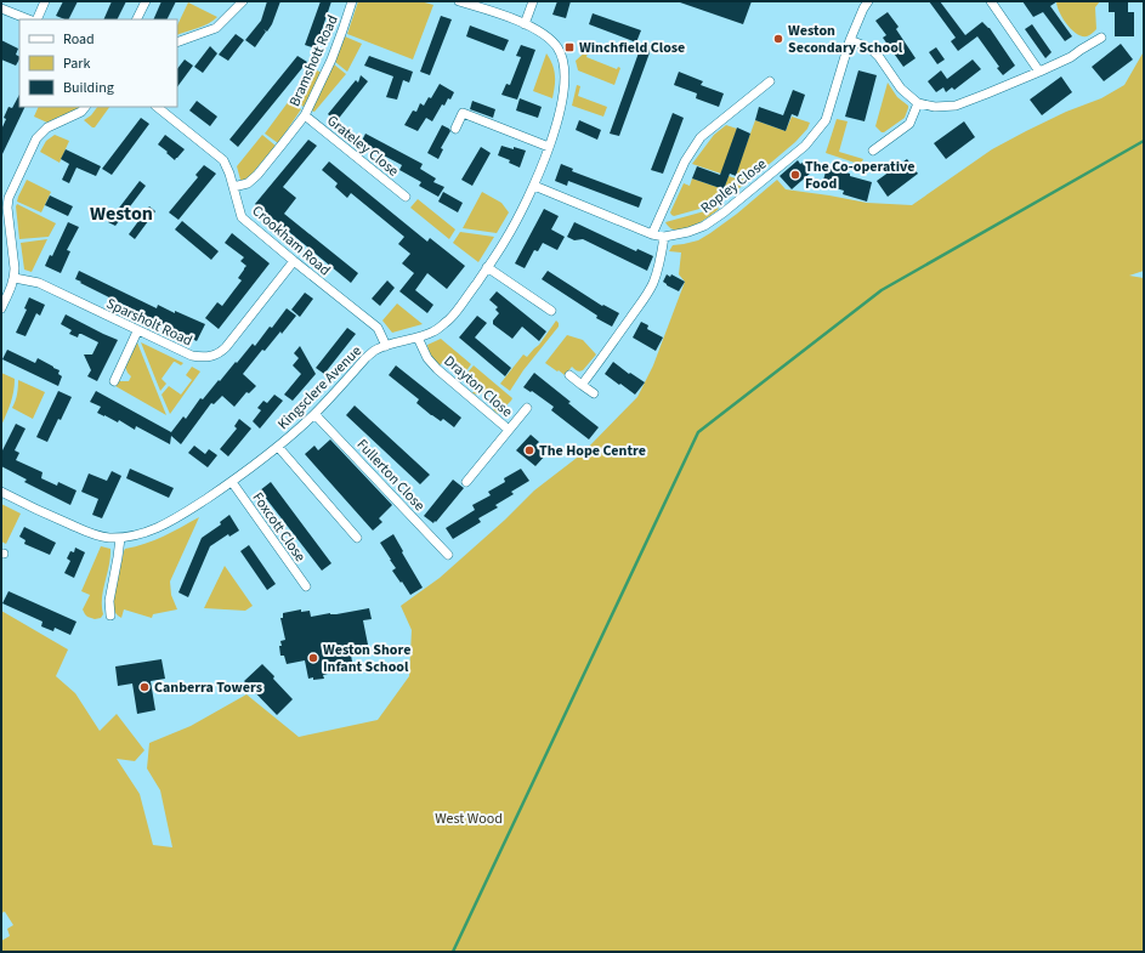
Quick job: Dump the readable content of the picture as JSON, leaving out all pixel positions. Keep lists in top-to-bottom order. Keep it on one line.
{"streets":{"street":["Bramshott Road","Grateley Close","Ropley Close","Crookham Road","Sparsholt Road","Drayton Close","Kingsclere Avenue","Fullerton Close","Foxcott Close"]},"crossings":[["Bramshott Road","Grateley Close"],["Bramshott Road","Crookham Road"],["Ropley Close","Kingsclere Avenue"],["Crookham Road","Sparsholt Road"],["Crookham Road","Kingsclere Avenue"],["Drayton Close","Kingsclere Avenue"],["Kingsclere Avenue","Fullerton Close"],["Kingsclere Avenue","Foxcott Close"]],"districts":["Weston"],"parks":["West Wood"],"places":{"other":["Weston Secondary School","The Co-operative Food","The Hope Centre","Weston Shore Infant School","Canberra Towers"],"transit":["Winchfield Close"]},"legend":["Road","Park","Building"]}
